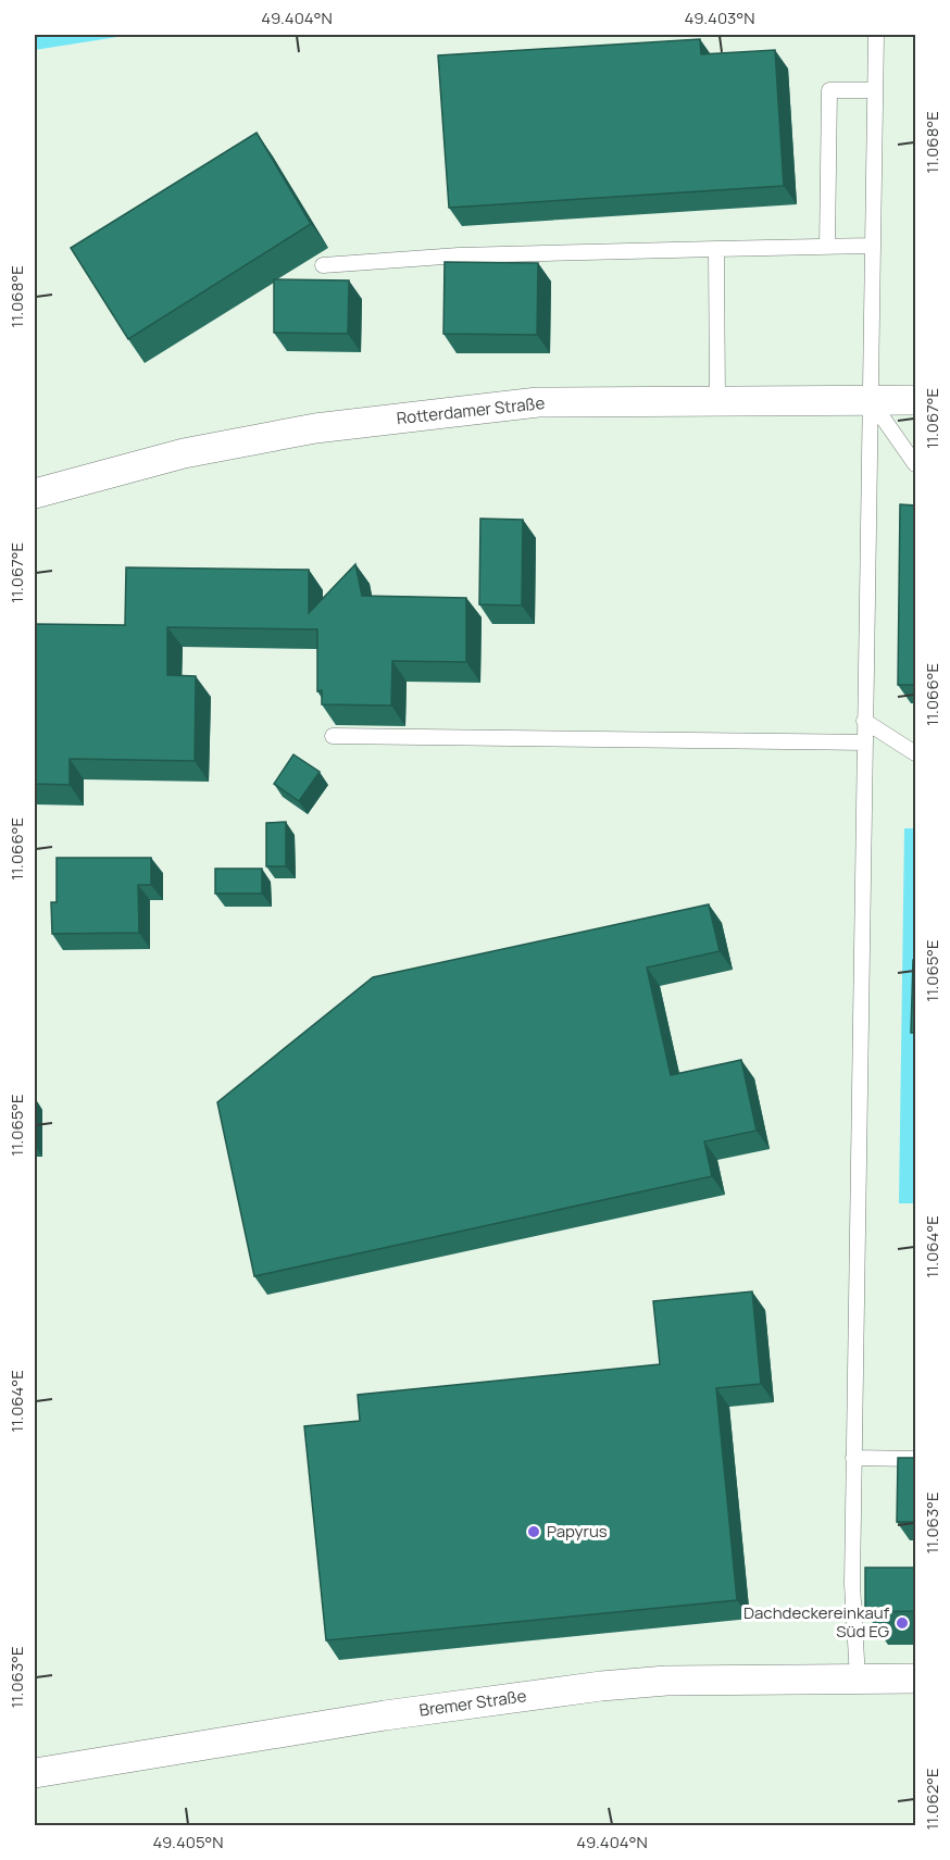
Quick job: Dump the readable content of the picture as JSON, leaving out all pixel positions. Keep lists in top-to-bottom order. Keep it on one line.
{"streets":{"street":["Rotterdamer Straße","Bremer Straße"]},"places":["Papyrus","Dachdeckereinkauf Süd EG"],"coordinates":["49.404°N","49.403°N","11.068°E","11.067°E","11.066°E","11.065°E","11.064°E","11.063°E","11.062°E","49.405°N"]}
